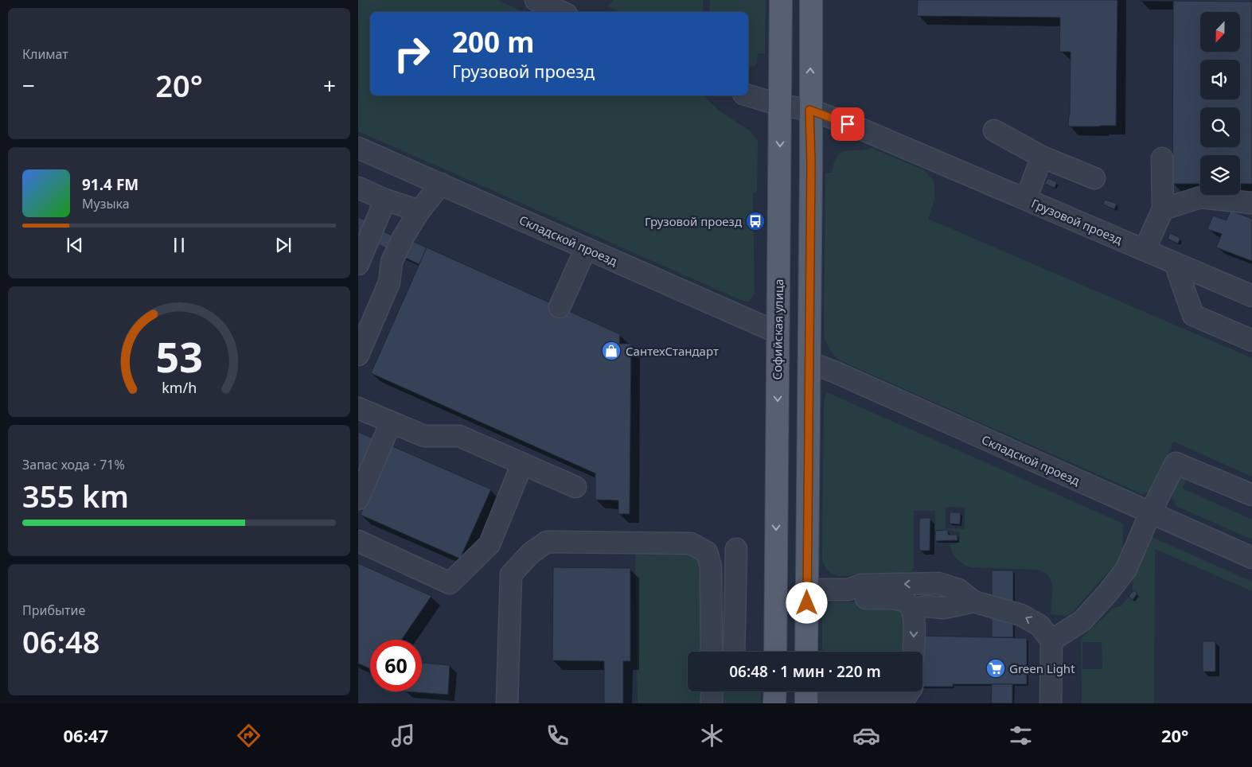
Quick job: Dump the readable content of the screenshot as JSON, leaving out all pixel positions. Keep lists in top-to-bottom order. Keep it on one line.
{"streets":{"main road":["Софийская улица"],"street":["Грузовой проезд","Складской проезд"]},"crossings":[["Грузовой проезд","Софийская улица"],["Складской проезд","Софийская улица"]],"places":{"bus stop":["Грузовой проезд"],"shop":["СантехСтандарт"],"supermarket":["Green Light"]},"north":"bottom","page":{"tile":["Климат",["Запас хода · 71%","355 km"],["Прибытие","06:48"]],"turn":["200 m","Грузовой проезд"],"heat":["−","20°","+"],"song":["91.4 FM","Музыка"],"limit":"60","trip":"06:48 · 1 мин · 220 m","tabs":["06:47","20°"],"gauge":["53","km/h"]}}
